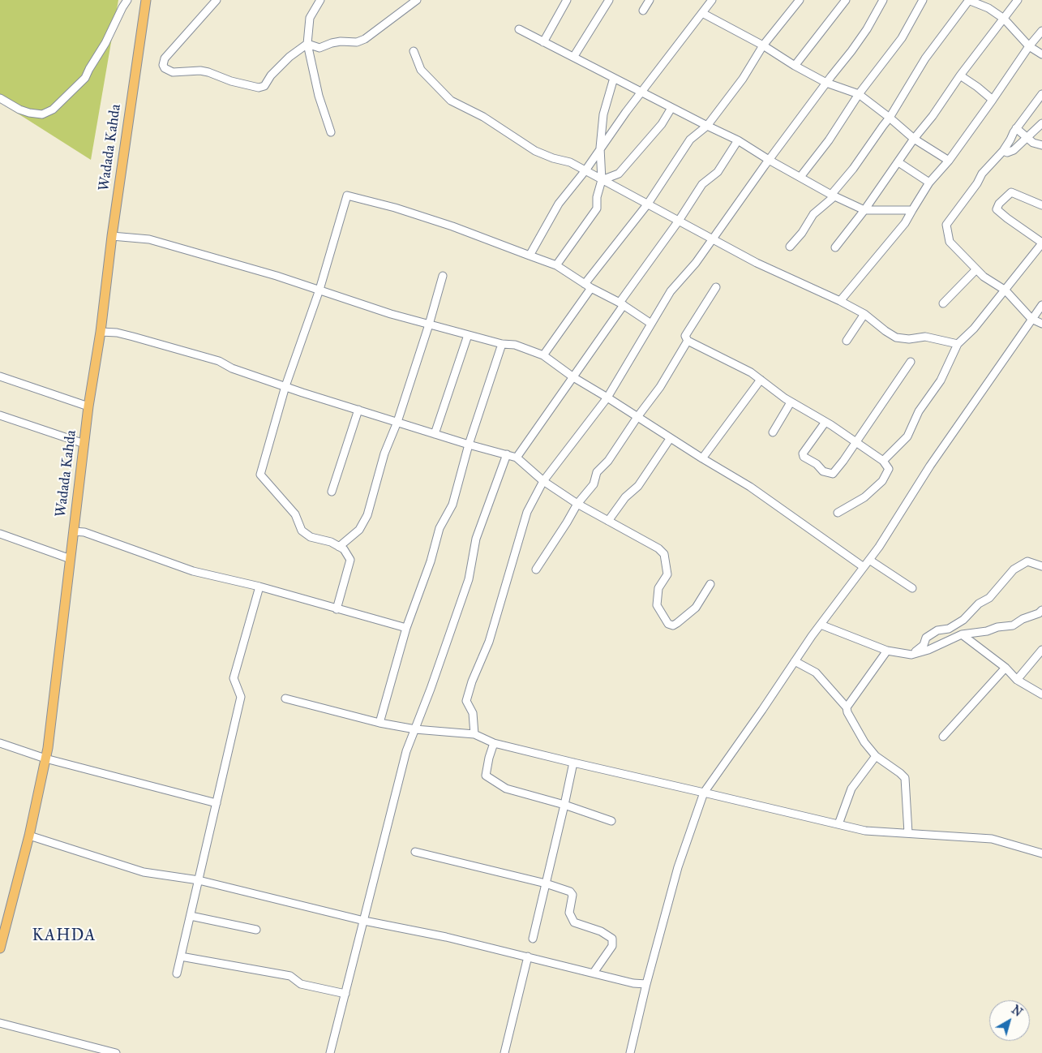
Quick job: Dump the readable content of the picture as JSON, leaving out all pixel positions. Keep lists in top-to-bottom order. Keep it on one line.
{"streets":{"main road":["Wadada Kahda"]},"districts":["KAHDA"],"north":"top right"}
